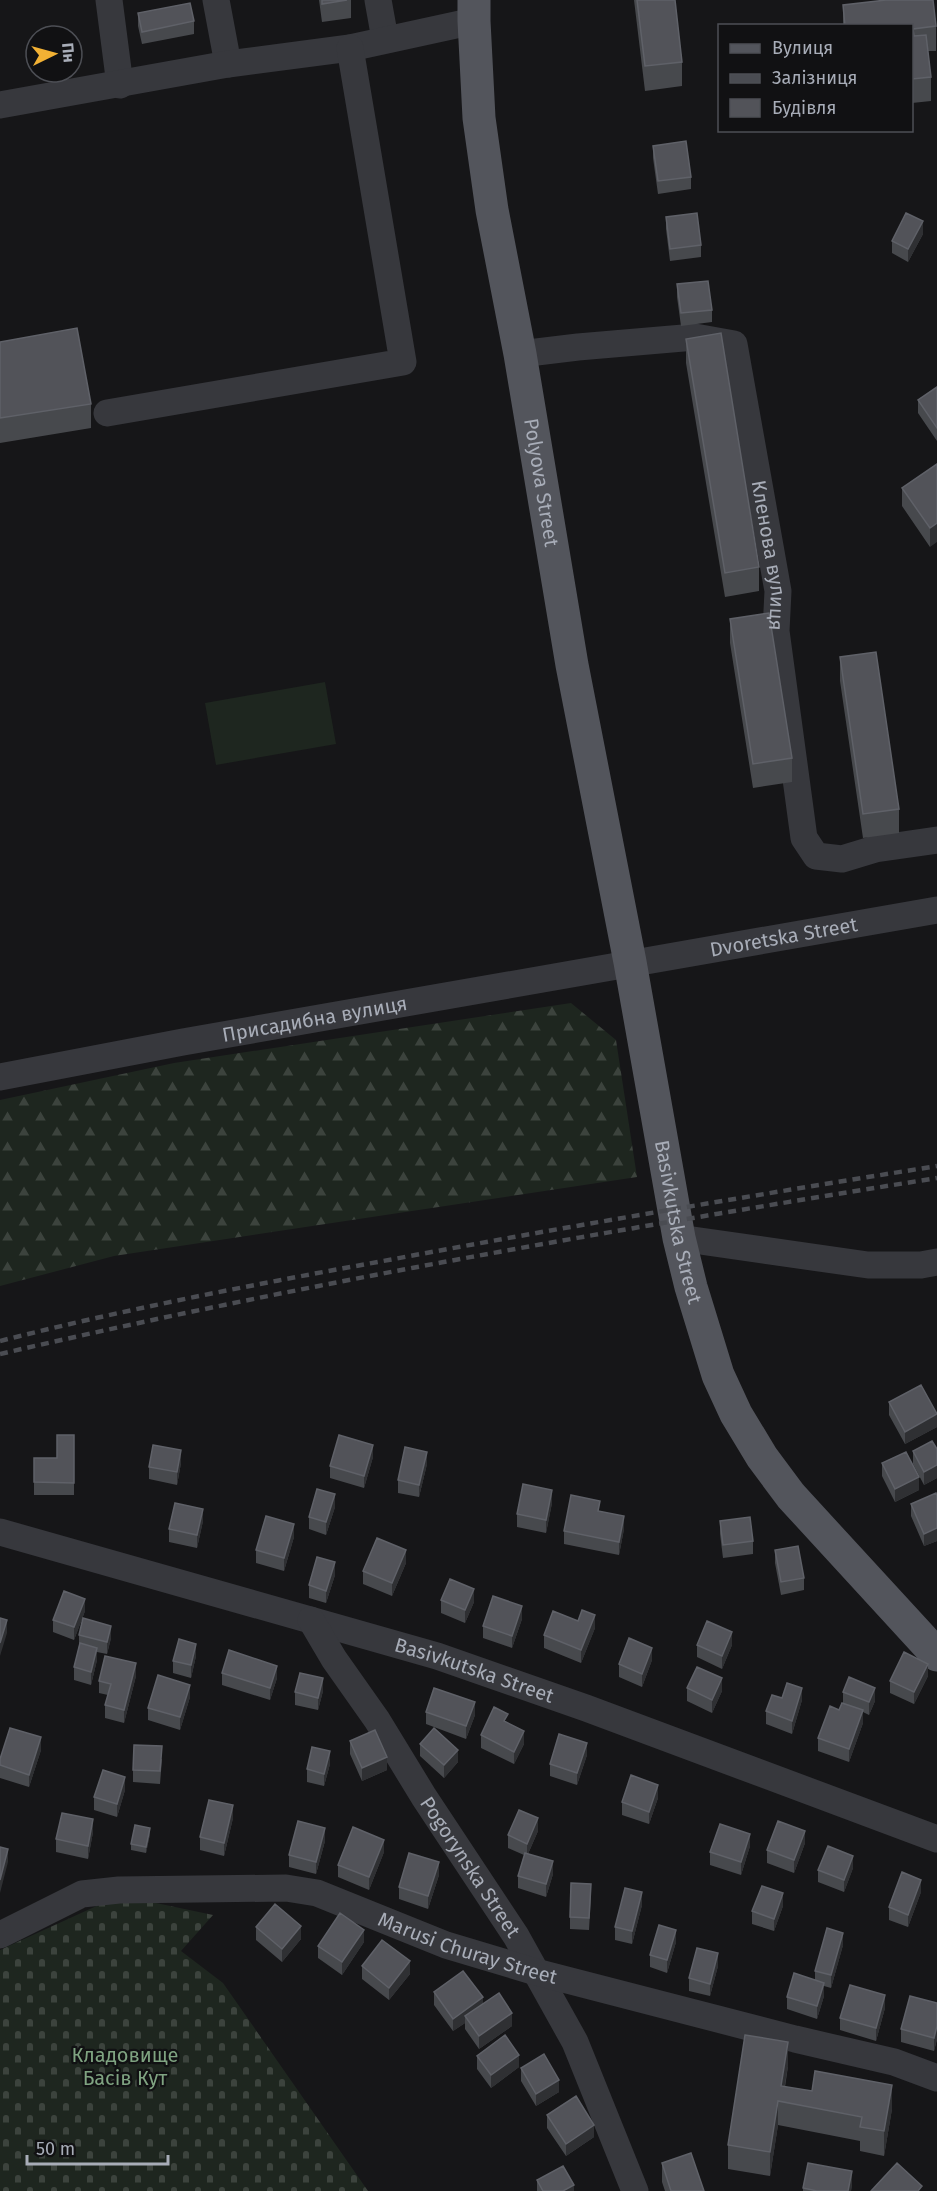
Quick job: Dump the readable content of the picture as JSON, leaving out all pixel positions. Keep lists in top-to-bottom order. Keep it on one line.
{"streets":{"main road":["Polyova Street","Basivkutska Street"],"street":["Кленова вулиця","Dvoretska Street","Присадибна вулиця","Pogorynska Street","Marusi Churay Street"]},"crossings":[["Polyova Street","Кленова вулиця"],["Polyova Street","Dvoretska Street"],["Polyova Street","Присадибна вулиця"],["Polyova Street","Basivkutska Street"],["Dvoretska Street","Присадибна вулиця"],["Dvoretska Street","Basivkutska Street"],["Присадибна вулиця","Basivkutska Street"],["Basivkutska Street","Pogorynska Street"],["Pogorynska Street","Marusi Churay Street"]],"parks":["Кладовище Басів Кут"],"legend":["Вулиця","Залізниця","Будівля"],"scale_bar":"50 m","north":"right"}
